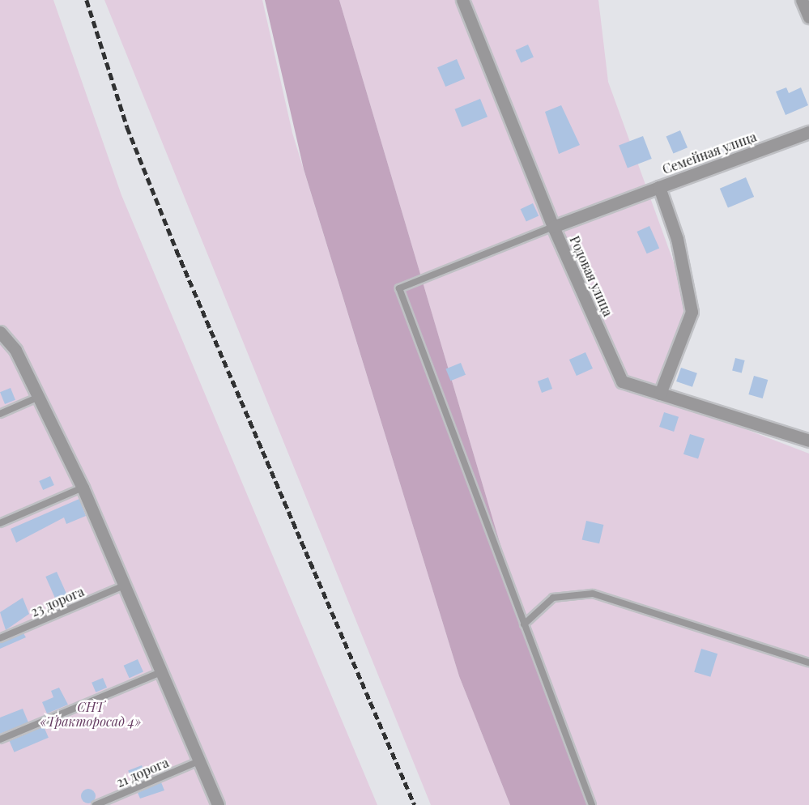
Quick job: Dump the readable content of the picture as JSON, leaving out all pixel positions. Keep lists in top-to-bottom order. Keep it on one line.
{"streets":{"street":["Семейная улица","Родовая улица"],"lane":["23 дорога","21 дорога"]},"crossings":[["Семейная улица","Родовая улица"]],"parks":["СНТ «Тракторосад 4»"]}
